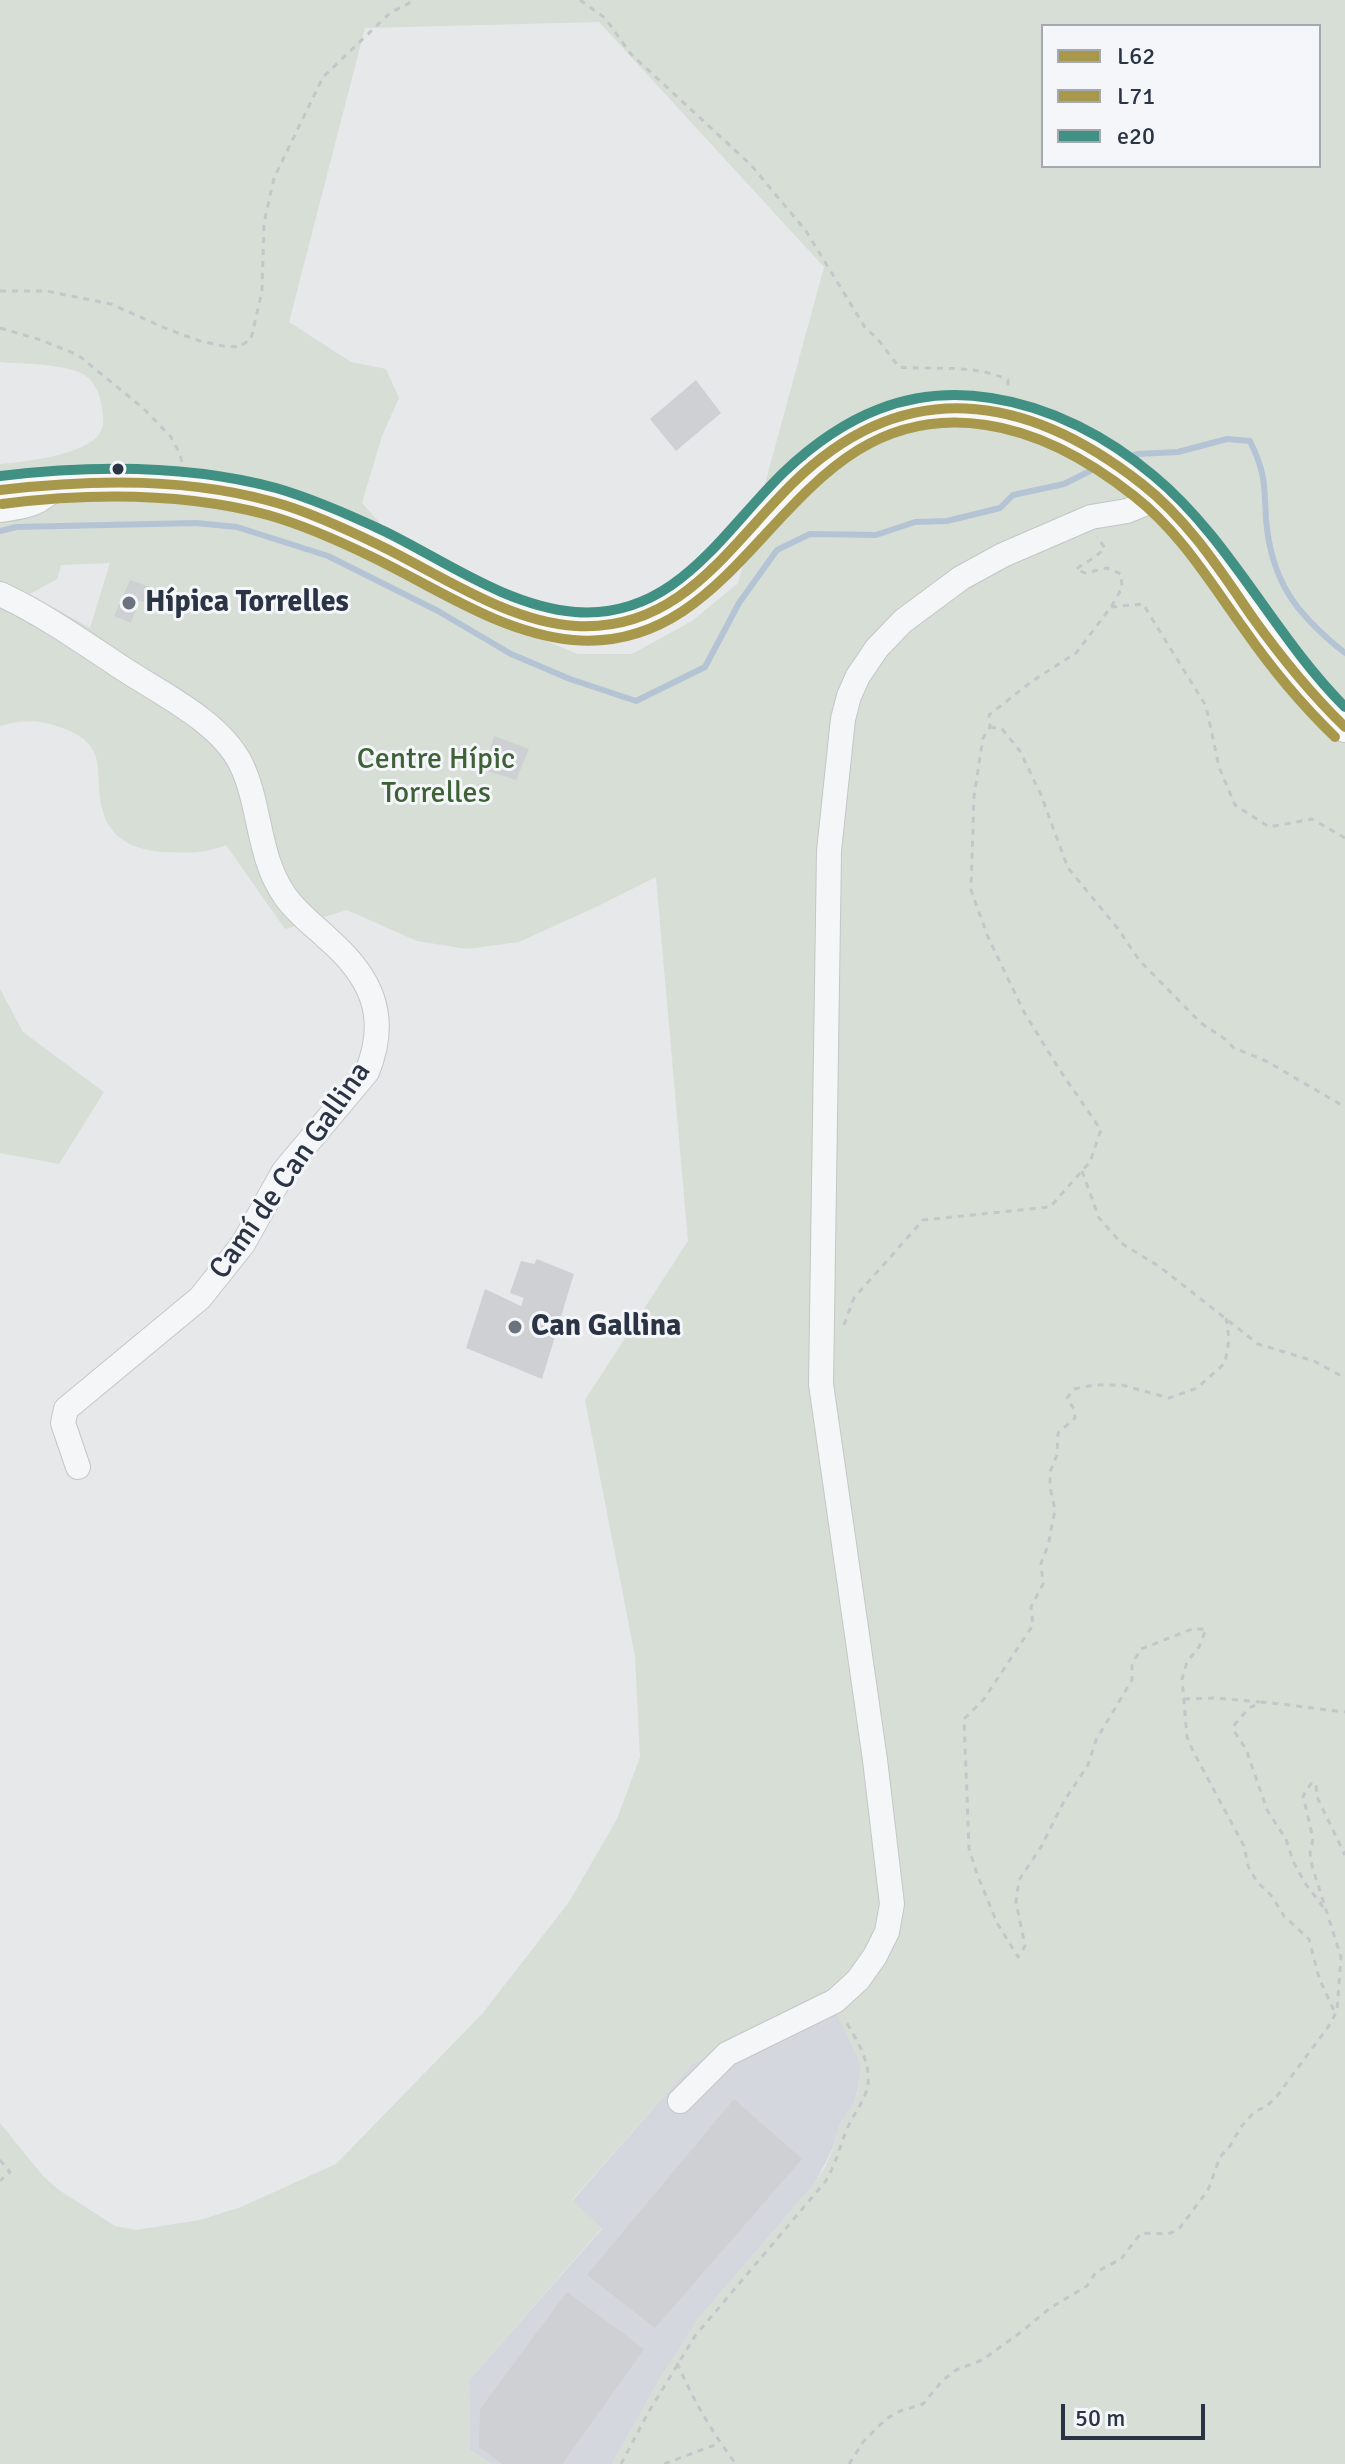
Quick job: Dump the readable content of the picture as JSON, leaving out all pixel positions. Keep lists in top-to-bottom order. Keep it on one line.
{"streets":{"street":["Camí de Can Gallina"]},"parks":["Centre Hípic Torrelles"],"places":["Hípica Torrelles","Can Gallina"],"lines":["transit line e20","transit line L62","transit line L71"],"legend":["L62","L71","e20"],"scale_bar":"50 m"}
